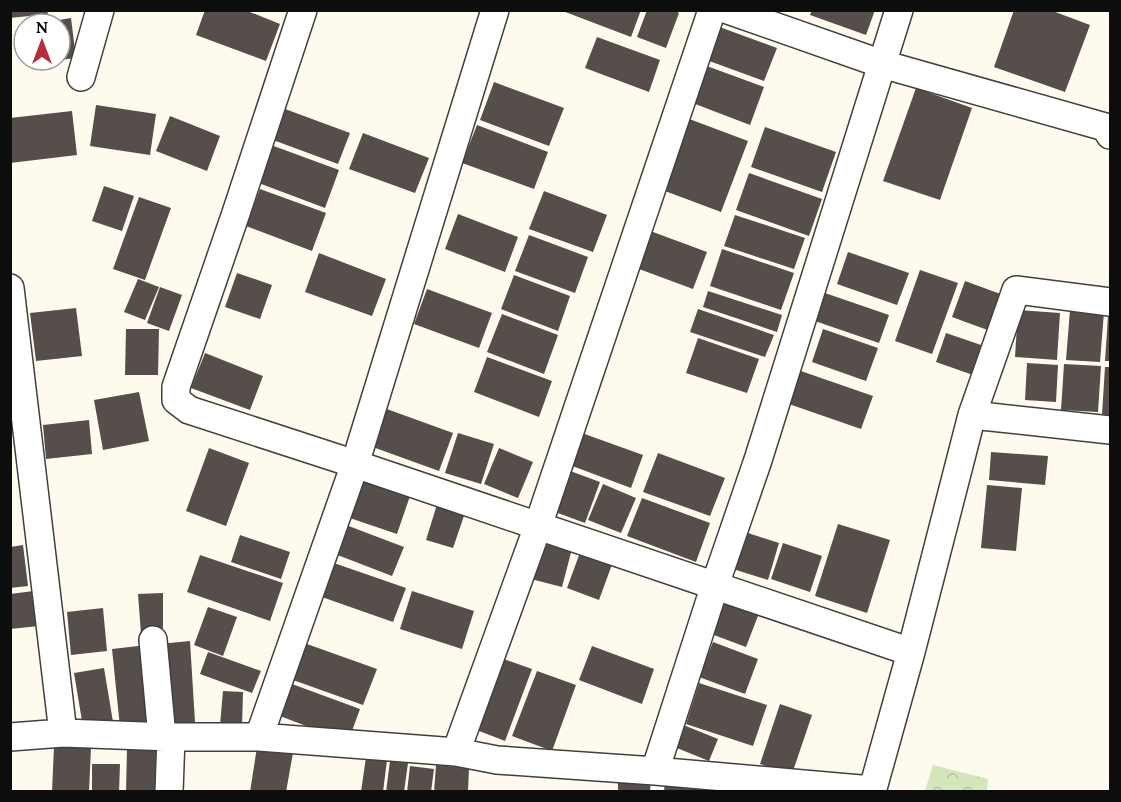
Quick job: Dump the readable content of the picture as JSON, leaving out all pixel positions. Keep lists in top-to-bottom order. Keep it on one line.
{"north":"top"}
